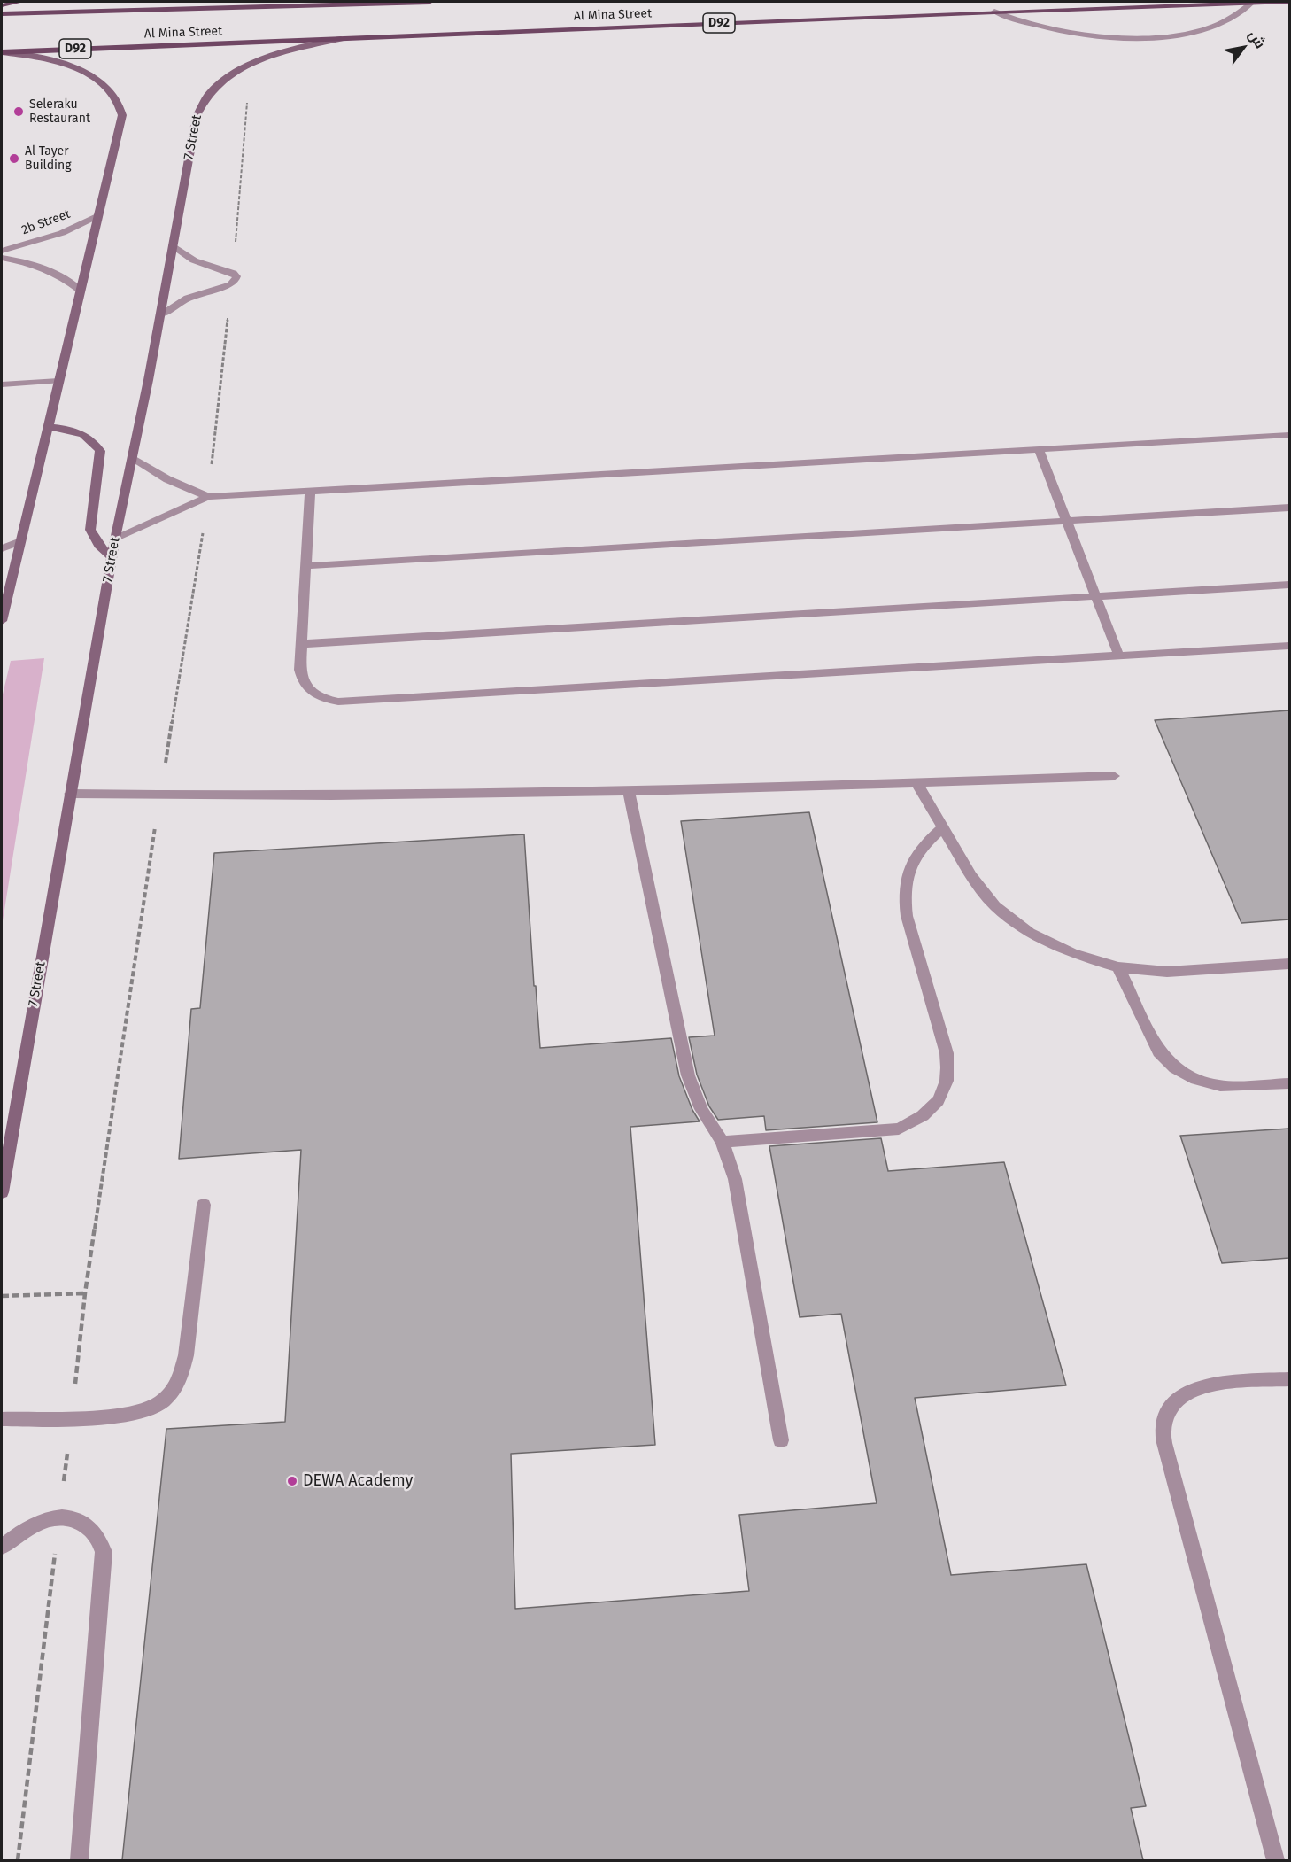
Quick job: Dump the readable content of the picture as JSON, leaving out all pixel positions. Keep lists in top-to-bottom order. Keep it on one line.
{"streets":{"main road":["Al Mina Street","D92","7 Street"],"street":["2b Street"]},"crossings":[["Al Mina Street","7 Street"]],"places":["Seleraku Restaurant","Al Tayer Building","DEWA Academy"],"north":"top right"}
